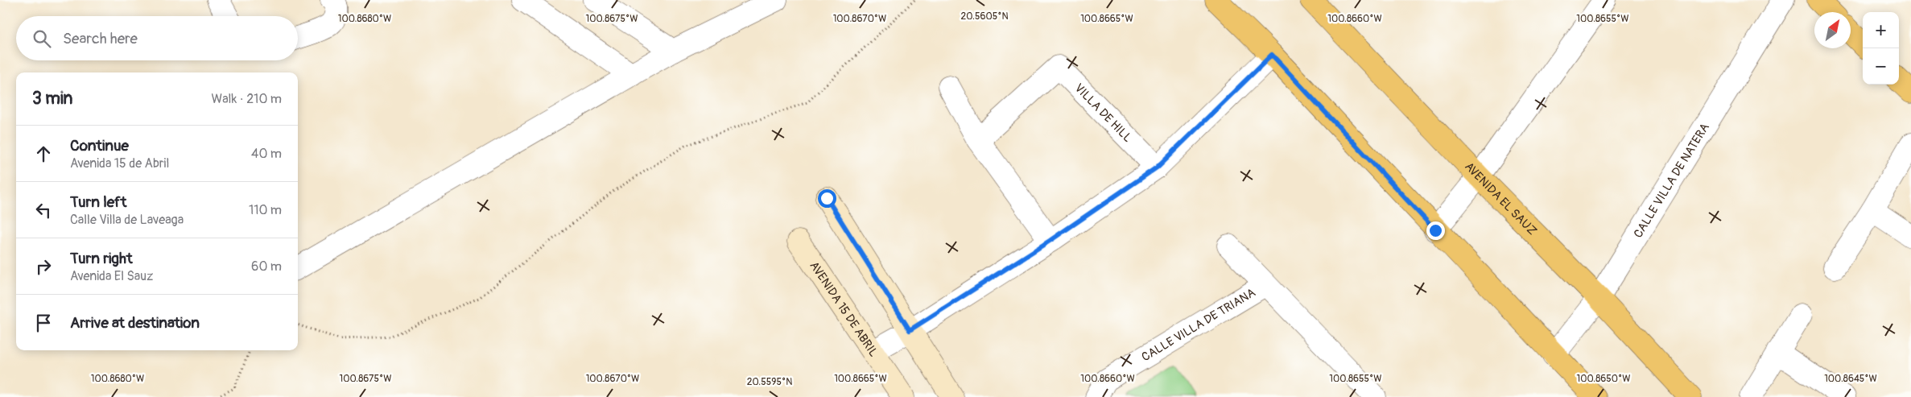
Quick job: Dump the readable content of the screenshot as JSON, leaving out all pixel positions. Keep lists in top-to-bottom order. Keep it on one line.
{"streets":{"main road":["AVENIDA EL SAUZ","AVENIDA 15 DE ABRIL"],"street":["VILLA DE HILL","CALLE VILLA DE NATERA","CALLE VILLA DE TRIANA"]},"crossings":[["CALLE VILLA DE NATERA","AVENIDA EL SAUZ"]],"north":"top right","page":{"map_buttons":["+","−"],"search":"Search here","heading":["3 min","Walk · 210 m"],"list":[["Continue","Avenida 15 de Abril","40 m"],["Turn left","Calle Villa de Laveaga","110 m"],["Turn right","Avenida El Sauz","60 m"],"Arrive at destination"]},"coordinates":["20.5605°N","100.8680°W","100.8675°W","100.8670°W","100.8665°W","100.8660°W","100.8655°W","100.8650°W","100.8645°W","20.5595°N"]}
